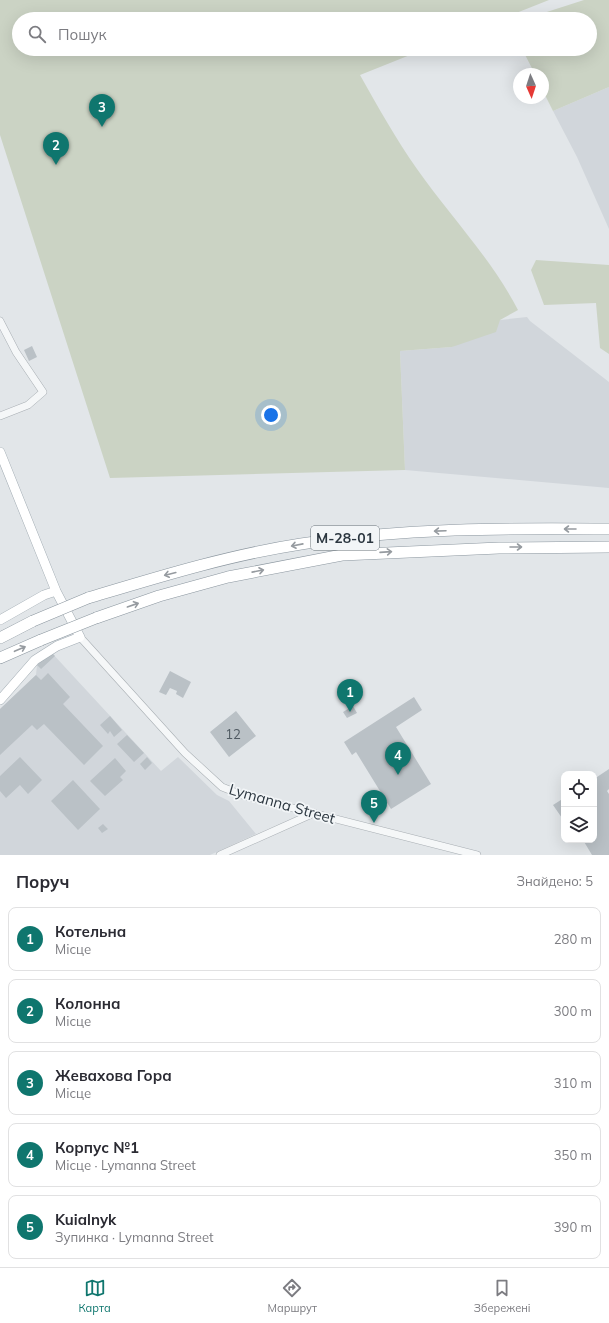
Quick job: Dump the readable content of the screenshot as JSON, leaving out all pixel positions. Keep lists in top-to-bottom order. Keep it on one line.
{"streets":{"highway":["М-28-01"],"main road":["Lymanna Street"]},"house_numbers":["12"],"north":"bottom","page":{"search":"Пошук","pins":["3","2","1","4","5"],"heading":["Поруч","Знайдено: 5"],"list":[{"mark":"1","name":"Котельна","note":"Місце","value":"280 m"},{"mark":"2","name":"Колонна","note":"Місце","value":"300 m"},{"mark":"3","name":"Жевахова Гора","note":"Місце","value":"310 m"},{"mark":"4","name":"Корпус №1","note":"Місце · Lymanna Street","value":"350 m"},{"mark":"5","name":"Kuialnyk","note":"Зупинка · Lymanna Street","value":"390 m"}],"nav":["Карта","Маршрут","Збережені"]}}
